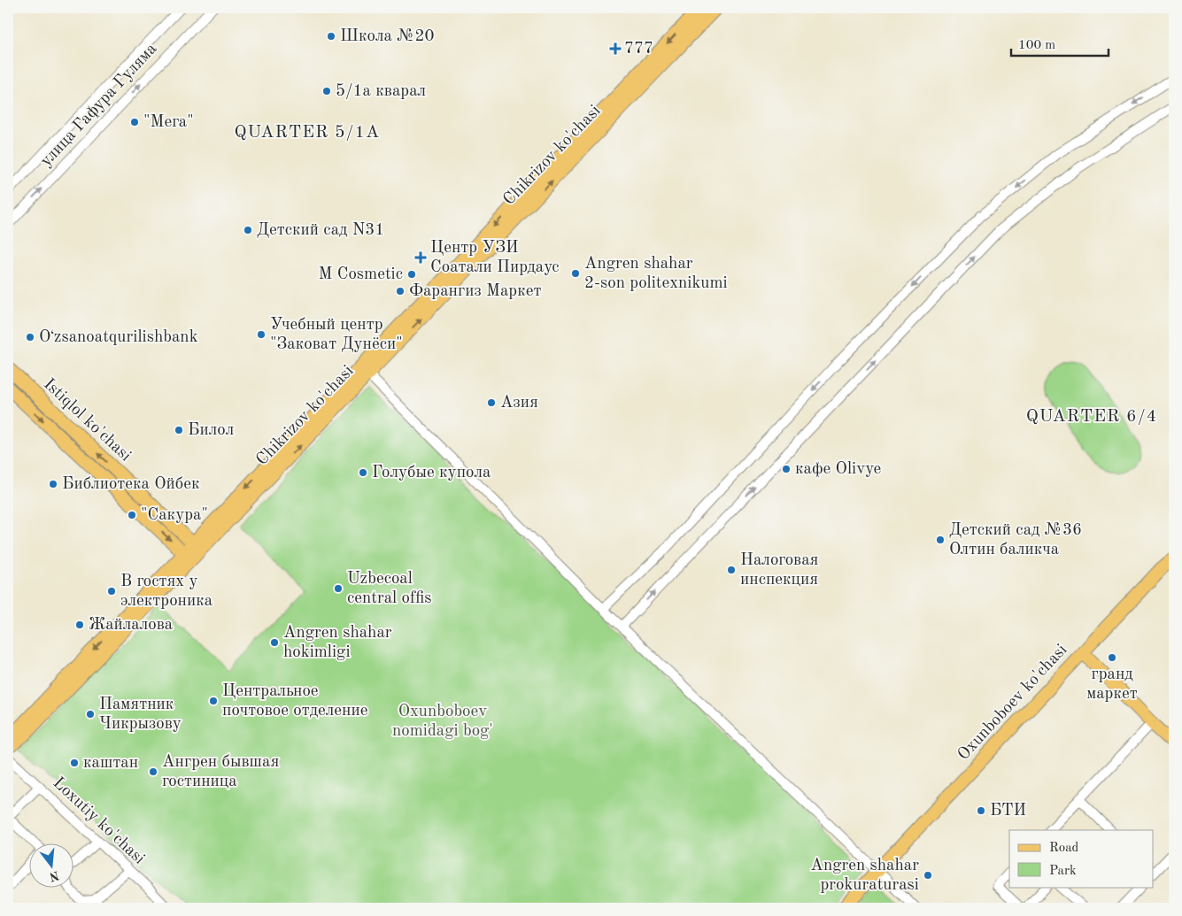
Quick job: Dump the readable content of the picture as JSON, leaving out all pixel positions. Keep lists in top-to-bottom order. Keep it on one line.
{"streets":{"main road":["Chikrizov ko'chasi","Istiqlol ko'chasi","Oxunboboev ko'chasi"],"street":["улица Гафура Гуляма","Loxutiy ko'chasi"]},"crossings":[["Chikrizov ko'chasi","Istiqlol ko'chasi"]],"districts":["QUARTER 5/1A","QUARTER 6/4"],"parks":["Oxunboboev nomidagi bog'"],"places":{"other":["Школа №20","5/1а кварал","\"Мега\"","Детский сад N31","Angren shahar 2-son politexnikumi","M Cosmetic","Фарангиз Маркет","Учебный центр \"Заковат Дунёси\"","Oʻzsanoatqurilishbank","Азия","Билол","кафе Olivye","Голубые купола","Библиотека Ойбек","\"Сакура\"","Детский сад №36 Олтин баликча","Налоговая инспекция","Uzbecoal central offis","В гостях у электроника","Жайлалова","Angren shahar hokimligi","гранд маркет","Центральное почтовое отделение","Памятник Чикрызову","каштан","Ангрен бывшая гостиница","БТИ","Angren shahar prokuraturasi"],"health":["777","Центр УЗИ Соатали Пирдаус"]},"legend":["Road","Park"],"scale_bar":"100 m","north":"bottom"}
